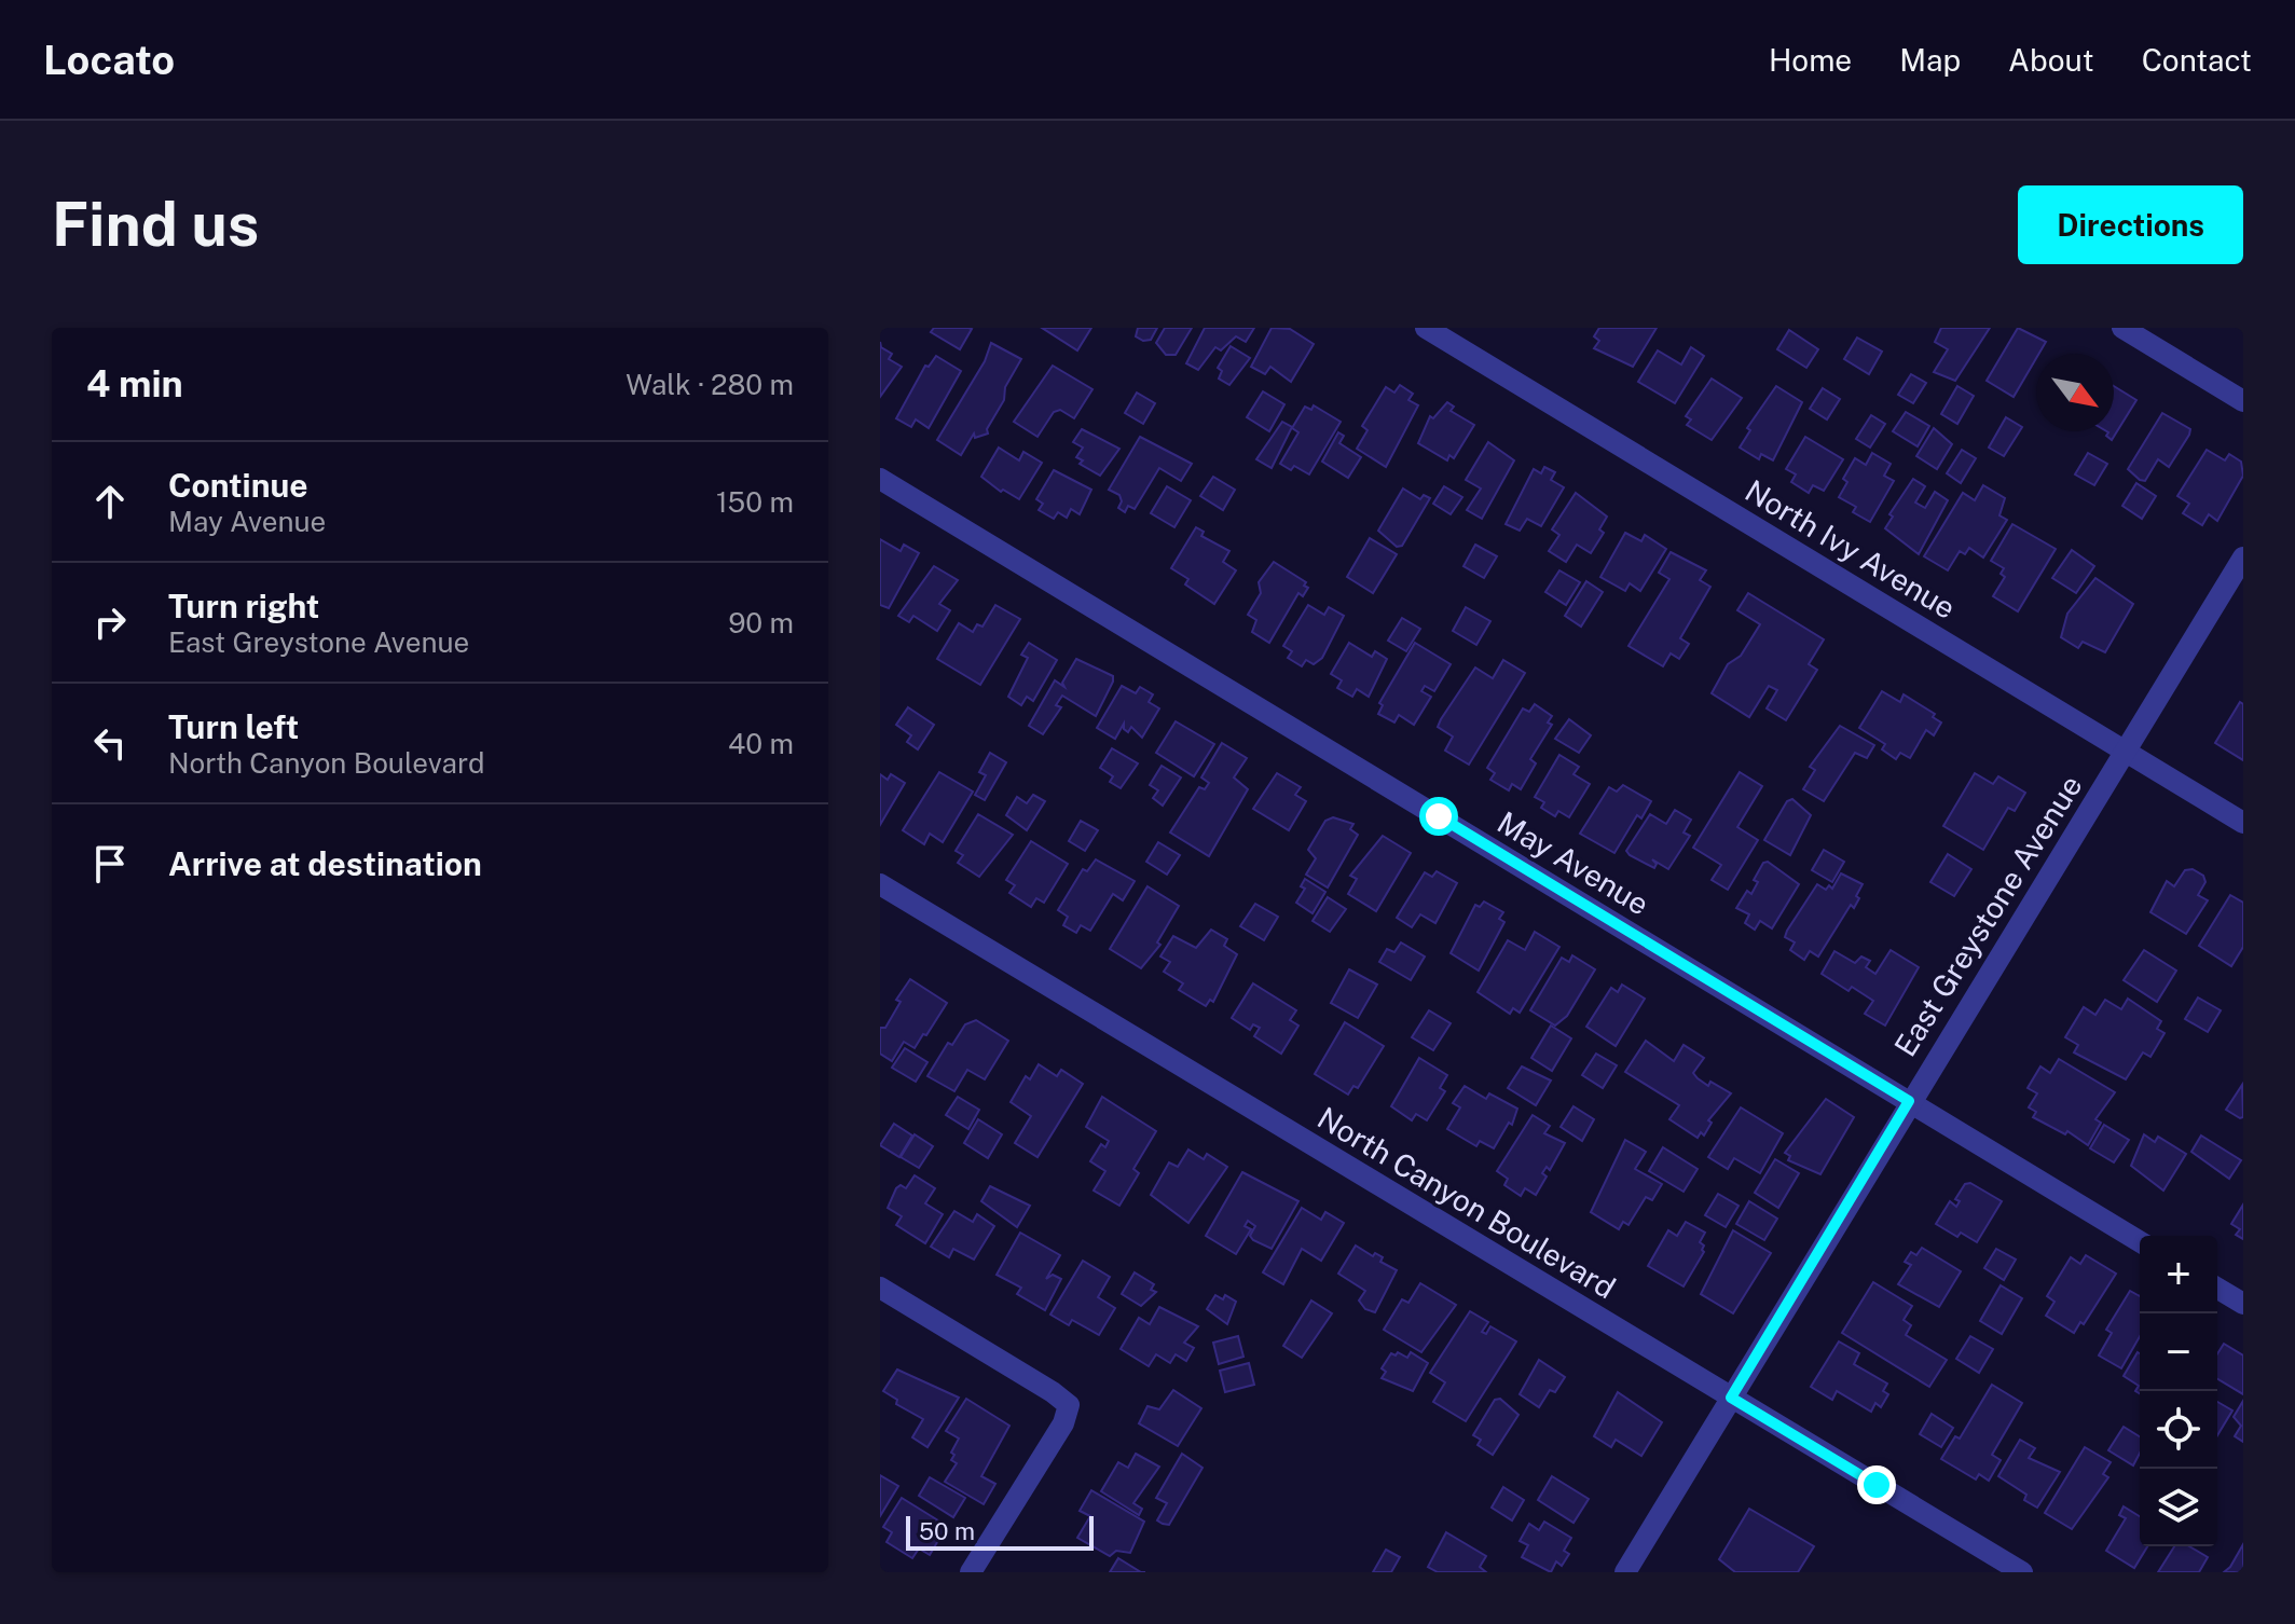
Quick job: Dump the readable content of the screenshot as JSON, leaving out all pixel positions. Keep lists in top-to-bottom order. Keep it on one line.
{"streets":{"street":["North Ivy Avenue","May Avenue","East Greystone Avenue","North Canyon Boulevard"]},"crossings":[["North Ivy Avenue","East Greystone Avenue"],["May Avenue","East Greystone Avenue"],["East Greystone Avenue","North Canyon Boulevard"]],"scale_bar":"50 m","north":"bottom right","page":{"header":"Locato","nav":["Home","Map","About","Contact"],"buttons":"Directions","title":"Find us","heading":["4 min","Walk · 280 m"],"list":[["Continue","May Avenue","150 m"],["Turn right","East Greystone Avenue","90 m"],["Turn left","North Canyon Boulevard","40 m"],"Arrive at destination"],"map_buttons":["+","−"],"scale":"50 m"}}
